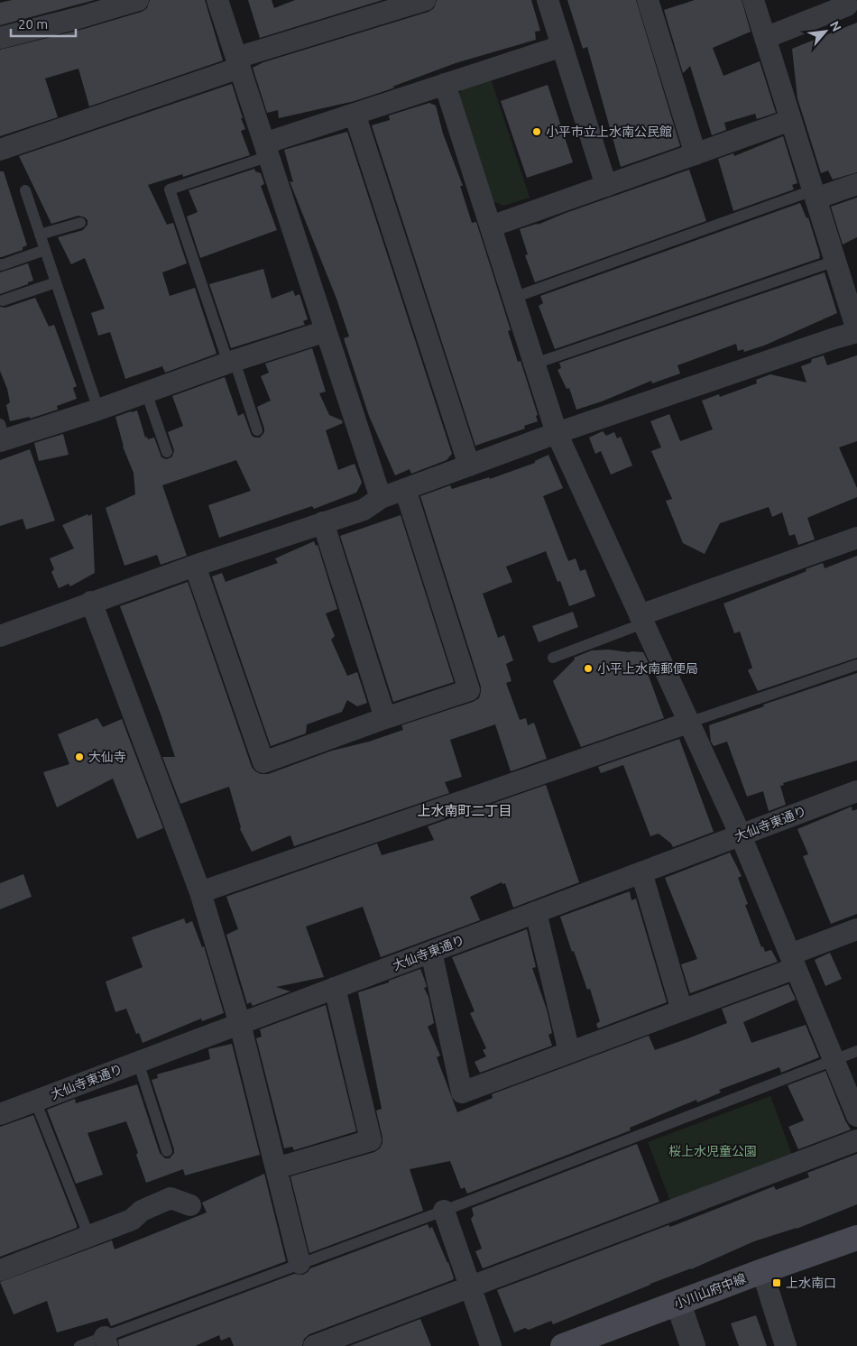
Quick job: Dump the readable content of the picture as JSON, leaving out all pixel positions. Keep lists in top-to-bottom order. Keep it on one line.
{"streets":{"main road":["小川山府中線"],"street":["大仙寺東通り"]},"districts":["上水南町二丁目"],"parks":["桜上水児童公園"],"places":{"other":["小平市立上水南公民館","小平上水南郵便局","大仙寺"],"transit":["上水南口"]},"scale_bar":"20 m","north":"top right"}
